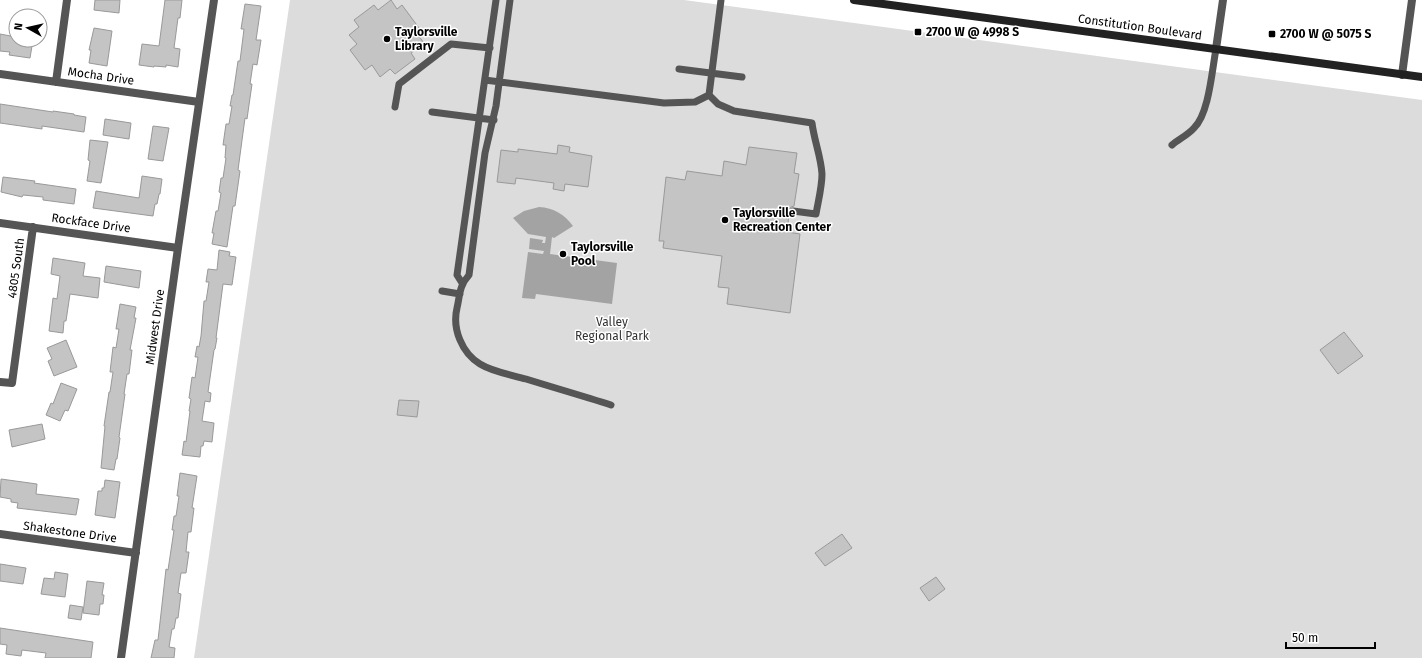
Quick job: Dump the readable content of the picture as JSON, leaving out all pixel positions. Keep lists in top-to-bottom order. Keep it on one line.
{"streets":{"main road":["Constitution Boulevard"],"street":["Mocha Drive","Rockface Drive","4805 South","Midwest Drive","Shakestone Drive"]},"crossings":[["Mocha Drive","Midwest Drive"],["Rockface Drive","4805 South"],["Rockface Drive","Midwest Drive"],["Midwest Drive","Shakestone Drive"]],"parks":["Valley Regional Park"],"places":{"transit":["2700 W @ 4998 S","2700 W @ 5075 S"],"other":["Taylorsville Library","Taylorsville Recreation Center","Taylorsville Pool"]},"scale_bar":"50 m","north":"left"}
